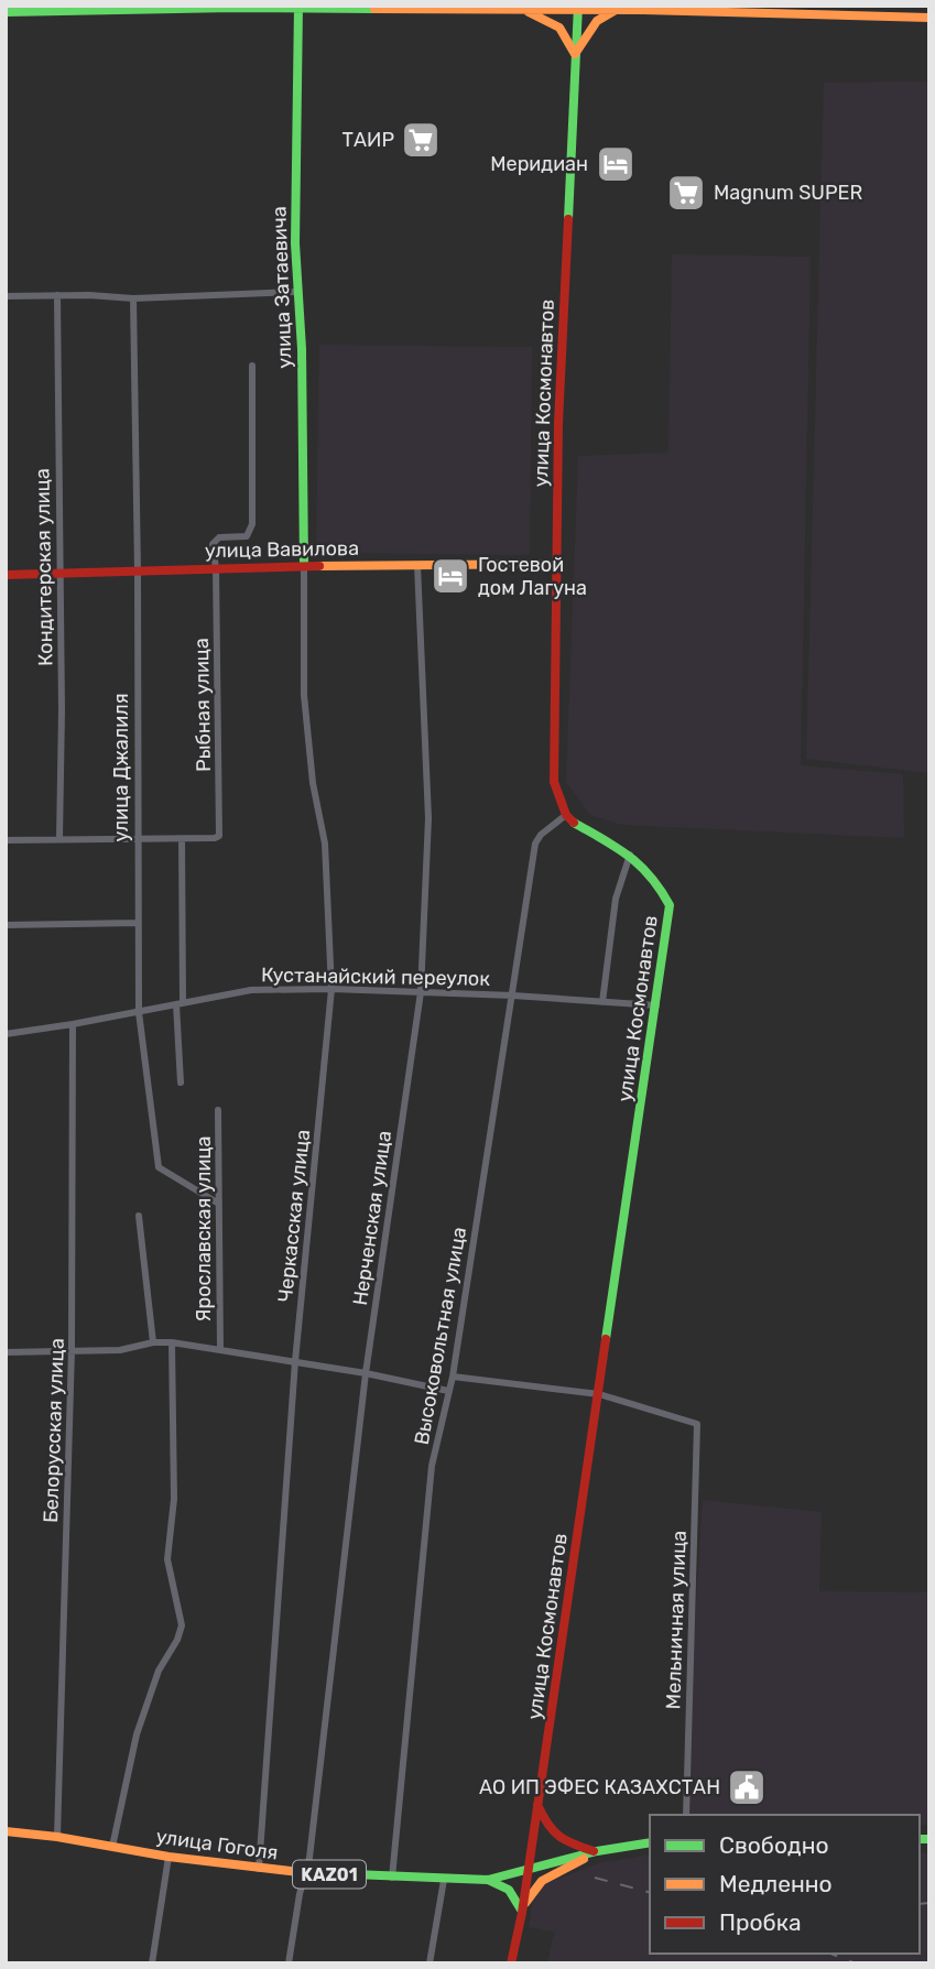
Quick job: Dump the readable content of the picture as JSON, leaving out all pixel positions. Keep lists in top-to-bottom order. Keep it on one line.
{"streets":{"main road":["улица Затаевича","улица Космонавтов","улица Вавилова","улица Гоголя","KАZ01"],"street":["Кондитерская улица","Рыбная улица","улица Джалиля","Кустанайский переулок","Черкасская улица","Нерченская улица","Ярославская улица","Высоковольтная улица","Белорусская улица","Мельничная улица"]},"crossings":[["улица Затаевича","улица Вавилова"],["улица Затаевича","Черкасская улица"],["улица Космонавтов","улица Вавилова"],["улица Космонавтов","Кустанайский переулок"],["улица Космонавтов","Высоковольтная улица"],["улица Космонавтов","Мельничная улица"],["улица Космонавтов","улица Гоголя"],["улица Вавилова","Кондитерская улица"],["улица Вавилова","Рыбная улица"],["улица Вавилова","улица Джалиля"],["улица Вавилова","Черкасская улица"],["улица Вавилова","Нерченская улица"],["улица Джалиля","Кустанайский переулок"],["улица Джалиля","Ярославская улица"],["Кустанайский переулок","Черкасская улица"],["Кустанайский переулок","Нерченская улица"],["Кустанайский переулок","Высоковольтная улица"],["Кустанайский переулок","Белорусская улица"],["Черкасская улица","улица Гоголя"],["Нерченская улица","улица Гоголя"],["Высоковольтная улица","улица Гоголя"],["Белорусская улица","улица Гоголя"]],"places":{"supermarket":["ТАИР","Magnum SUPER"],"hotel":["Меридиан","Гостевой дом Лагуна"],"public building":["АО ИП ЭФЕС КАЗАХСТАН"]},"legend":["Свободно","Медленно","Пробка"]}
